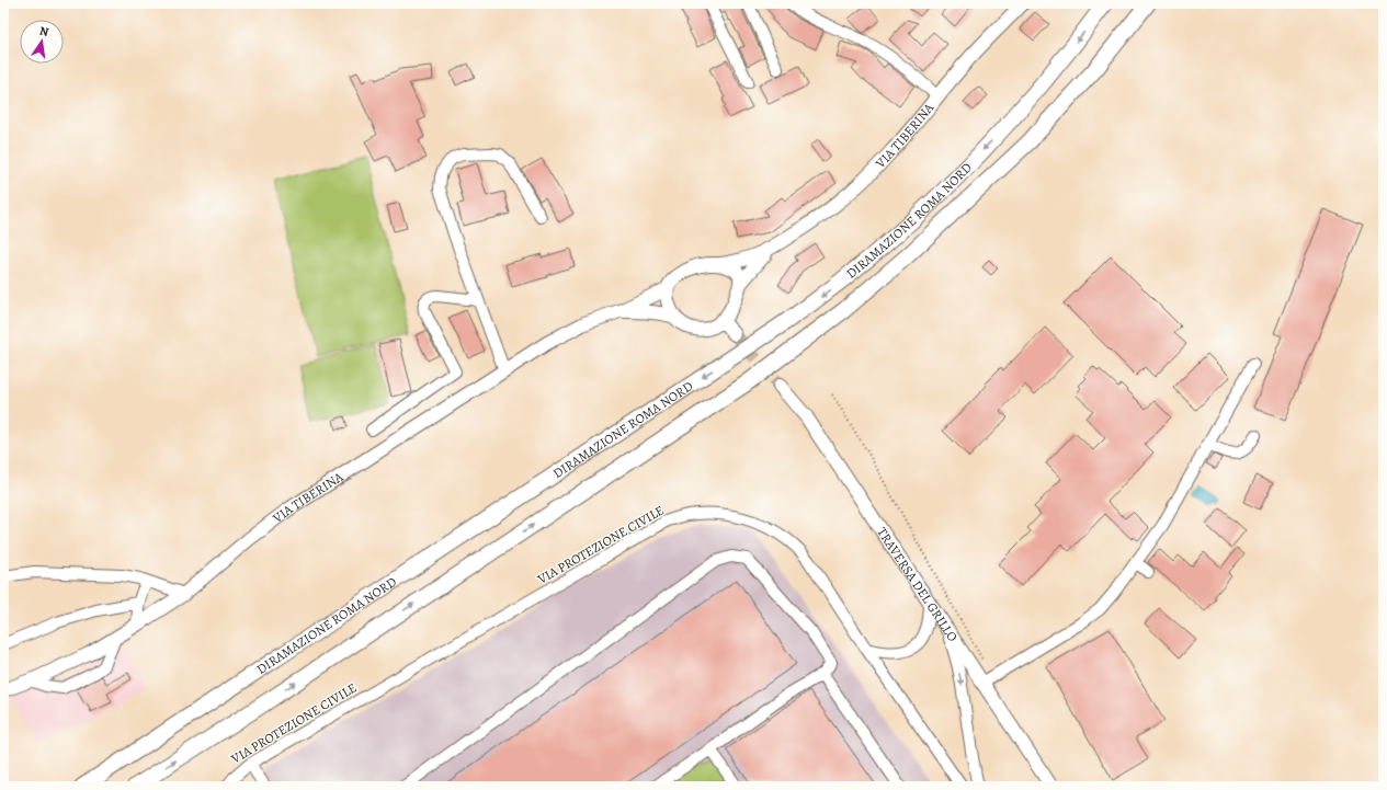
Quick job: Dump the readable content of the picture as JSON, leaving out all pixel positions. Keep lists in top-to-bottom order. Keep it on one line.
{"streets":{"highway":["DIRAMAZIONE ROMA NORD"],"main road":["VIA TIBERINA","TRAVERSA DEL GRILLO"],"street":["VIA PROTEZIONE CIVILE"]},"north":"top"}
